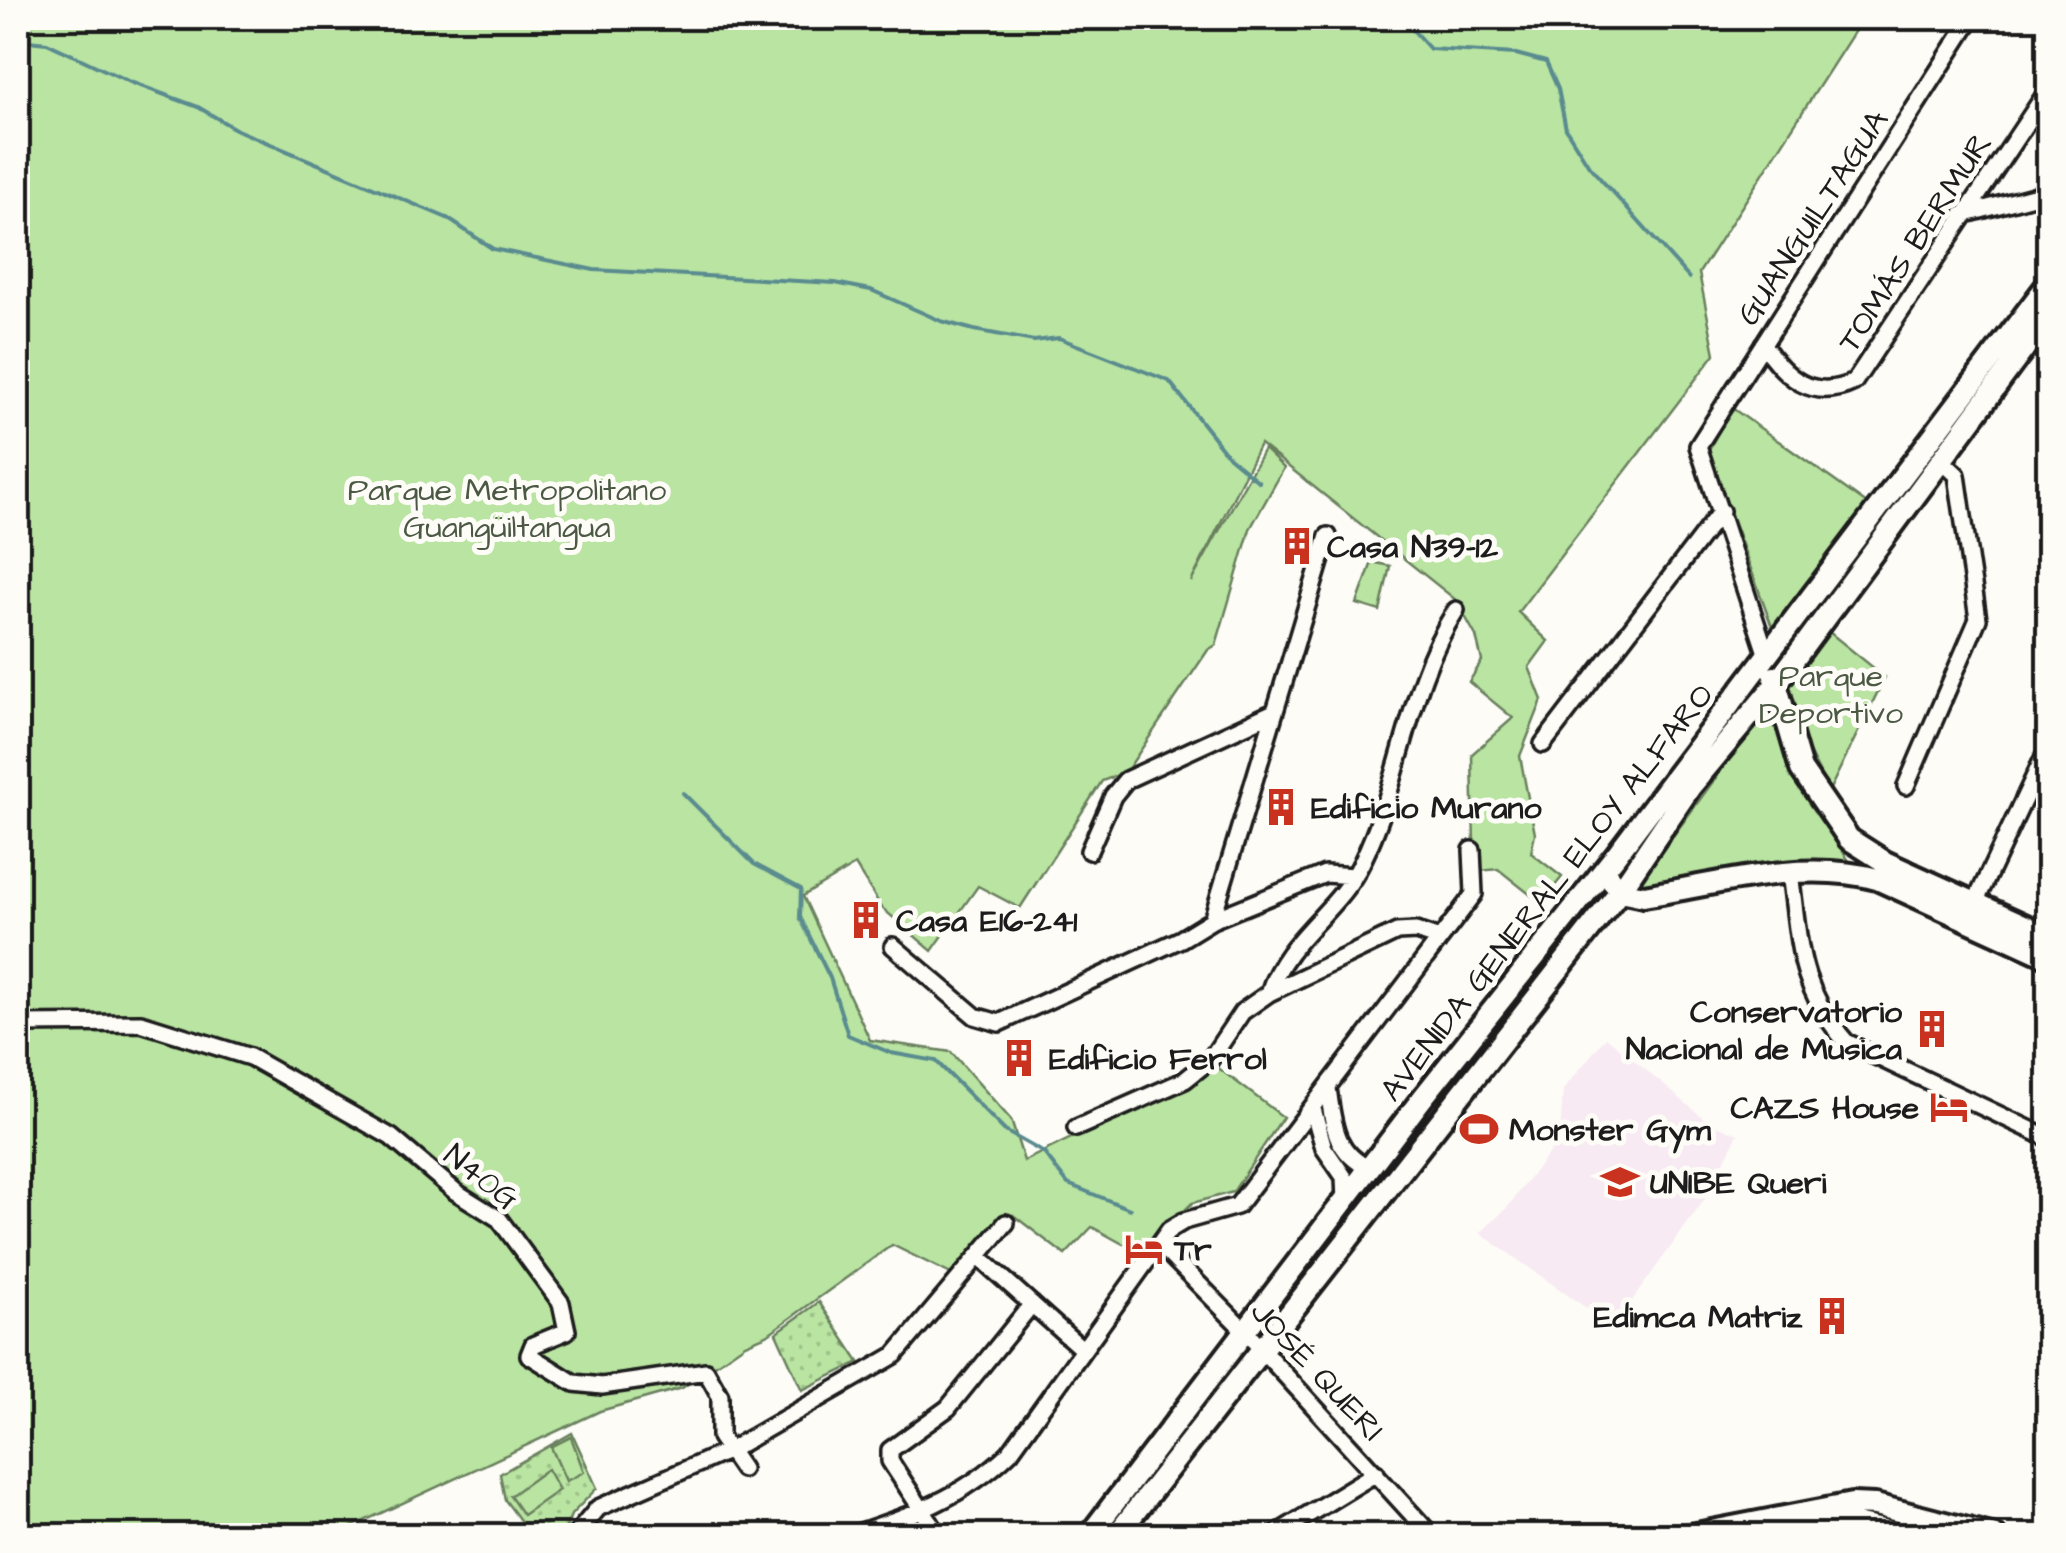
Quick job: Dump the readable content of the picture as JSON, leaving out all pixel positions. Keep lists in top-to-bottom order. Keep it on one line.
{"streets":{"main road":["AVENIDA GENERAL ELOY ALFARO"],"street":["GUANGUILTAGUA","TOMÁS BERMUR","N40G","JOSÉ QUERI"]},"crossings":[["GUANGUILTAGUA","TOMÁS BERMUR"],["AVENIDA GENERAL ELOY ALFARO","JOSÉ QUERI"]],"parks":["Parque Metropolitano Guangüiltangua","Parque Deportivo"],"places":{"building":["Casa N39-12","Edificio Murano","Casa E16-241","Conservatorio Nacional de Musica","Edificio Ferrol","Edimca Matriz"],"hotel":["CAZS House","Tr"],"sports":["Monster Gym"],"school or university":["UNIBE Queri"]}}
